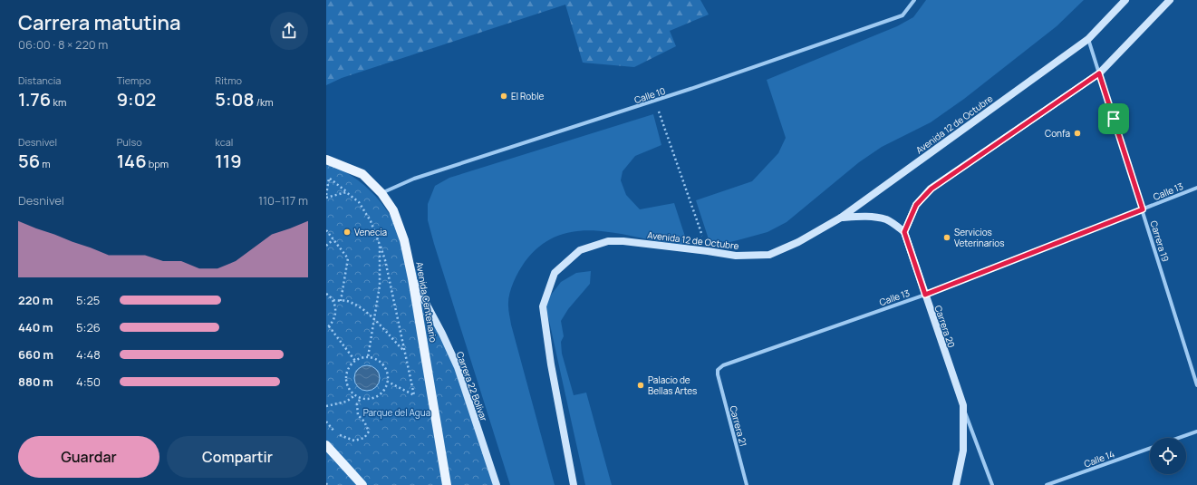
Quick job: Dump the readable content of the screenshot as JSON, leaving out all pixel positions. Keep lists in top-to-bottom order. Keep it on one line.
{"streets":{"main road":["Avenida 12 de Octubre","Avenida Centenario","Carrera 20","Carrera 22 Bolívar"],"street":["Calle 10","Calle 13","Carrera 19","Carrera 21","Calle 14"]},"crossings":[["Calle 10","Avenida Centenario"],["Avenida 12 de Octubre","Carrera 19"],["Calle 13","Carrera 19"],["Calle 13","Carrera 20"],["Calle 13","Carrera 21"],["Avenida Centenario","Carrera 22 Bolívar"]],"parks":["Parque del Agua"],"places":["El Roble","Confa","Venecia","Servicios Veterinarios","Palacio de Bellas Artes"],"page":{"heading":["Carrera matutina","06:00 · 8 × 220 m"],"stats":[["Distancia","1.76 km"],["Tiempo","9:02"],["Ritmo","5:08 /km"],["Desnivel","56 m"],["Pulso","146 bpm"],["kcal","119"]],"chart":["Desnivel","110–117 m"],"list":[{"name":"220 m","note":"5:25"},{"name":"440 m","note":"5:26"},{"name":"660 m","note":"4:48"},{"name":"880 m","note":"4:50"}],"buttons":["Guardar","Compartir"]}}
